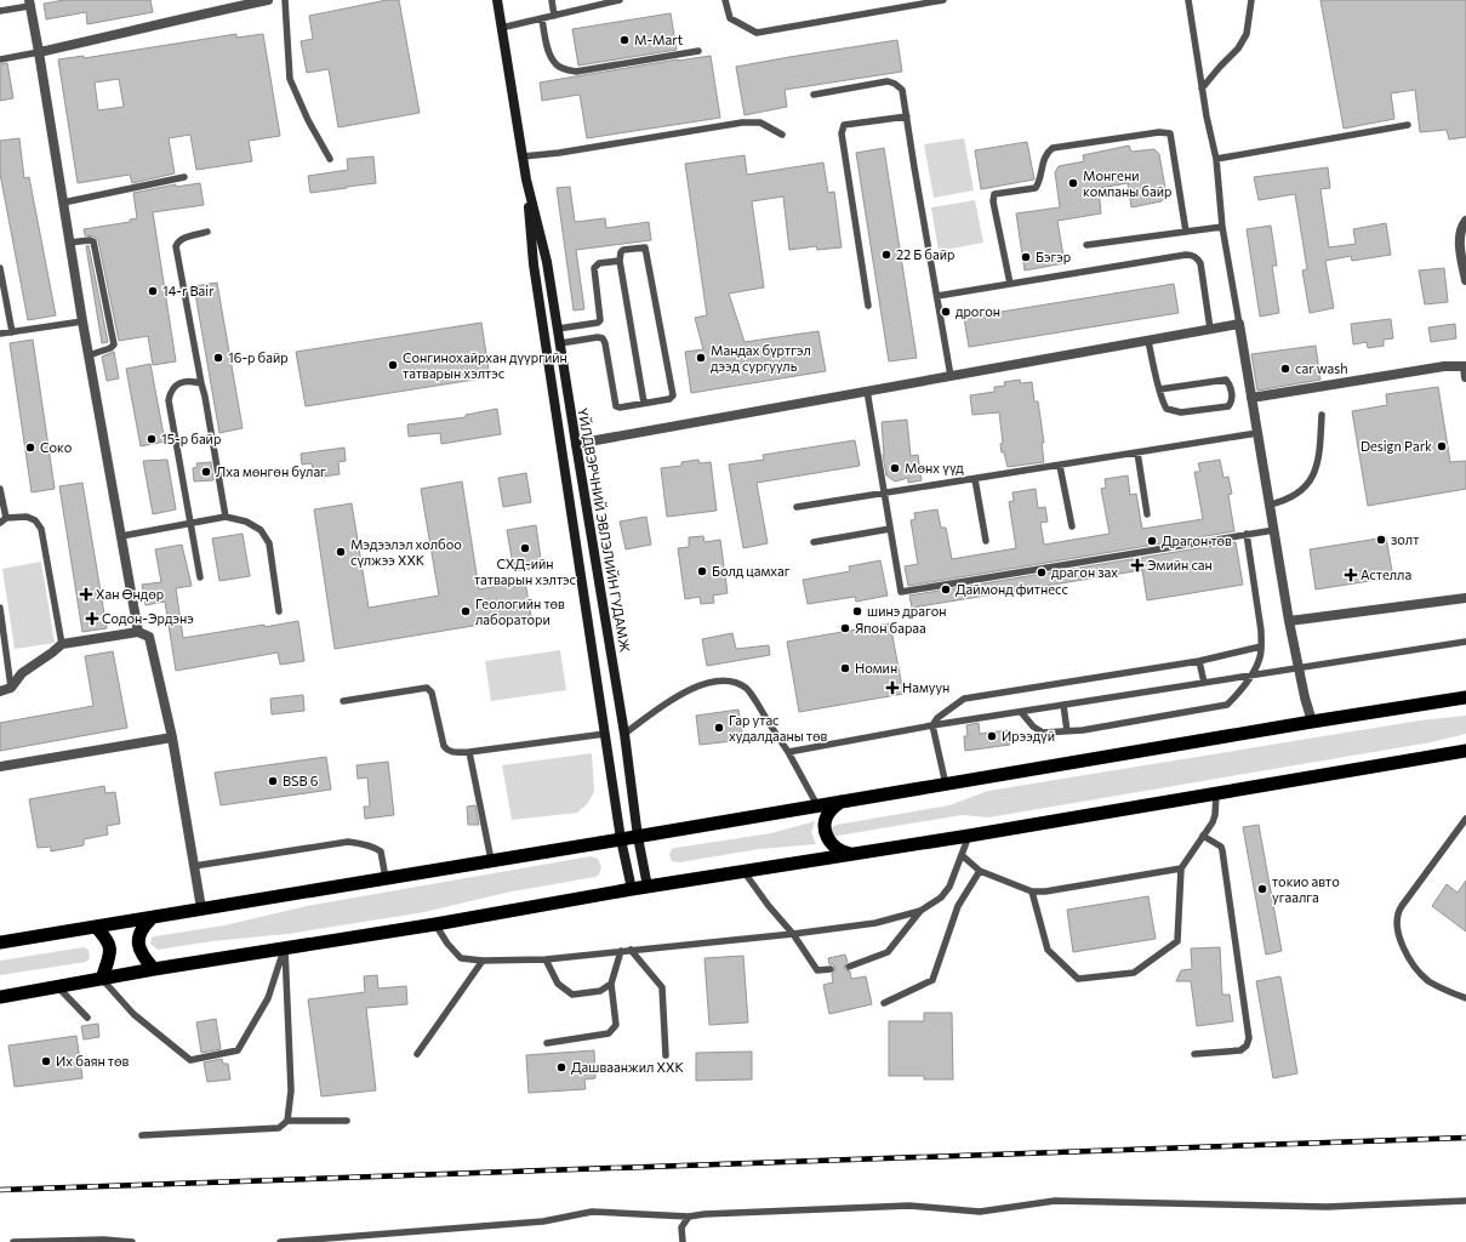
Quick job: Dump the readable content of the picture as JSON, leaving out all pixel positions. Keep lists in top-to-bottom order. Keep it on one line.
{"streets":{"main road":["ҮЙЛДВЭРЧНИЙ ЭВЛЭЛИЙН ГУДАМЖ"]},"places":{"other":["M-Mart","Монгени компаны байр","22 Б байр","Бэгэр","14-r Bair","дрогон","16-р байр","Мандах бүртгэл дээд сургууль","Сонгинохайрхан дүүргийн татварын хэлтэс","car wash","15-р байр","Design Park","Соко","Мөнх үүд","Лха мөнгөн булаг","золт","Драгон төв","СХД-ийн татварын хэлтэс","Мэдээлэл холбоо сүлжээ ХХК","Болд цамхаг","драгон зах","Даймонд фитнесс","Геологийн төв лаборатори","шинэ драгон","Япон бараа","Номин","Гар утас худалдааны төв","Ирээдүй","BSB 6","токио авто угаалга","Их баян төв","Дашваанжил ХХК"],"health":["Эмийн сан","Астелла","Хан Өндөр","Содон-Эрдэнэ","Намуун"]}}
